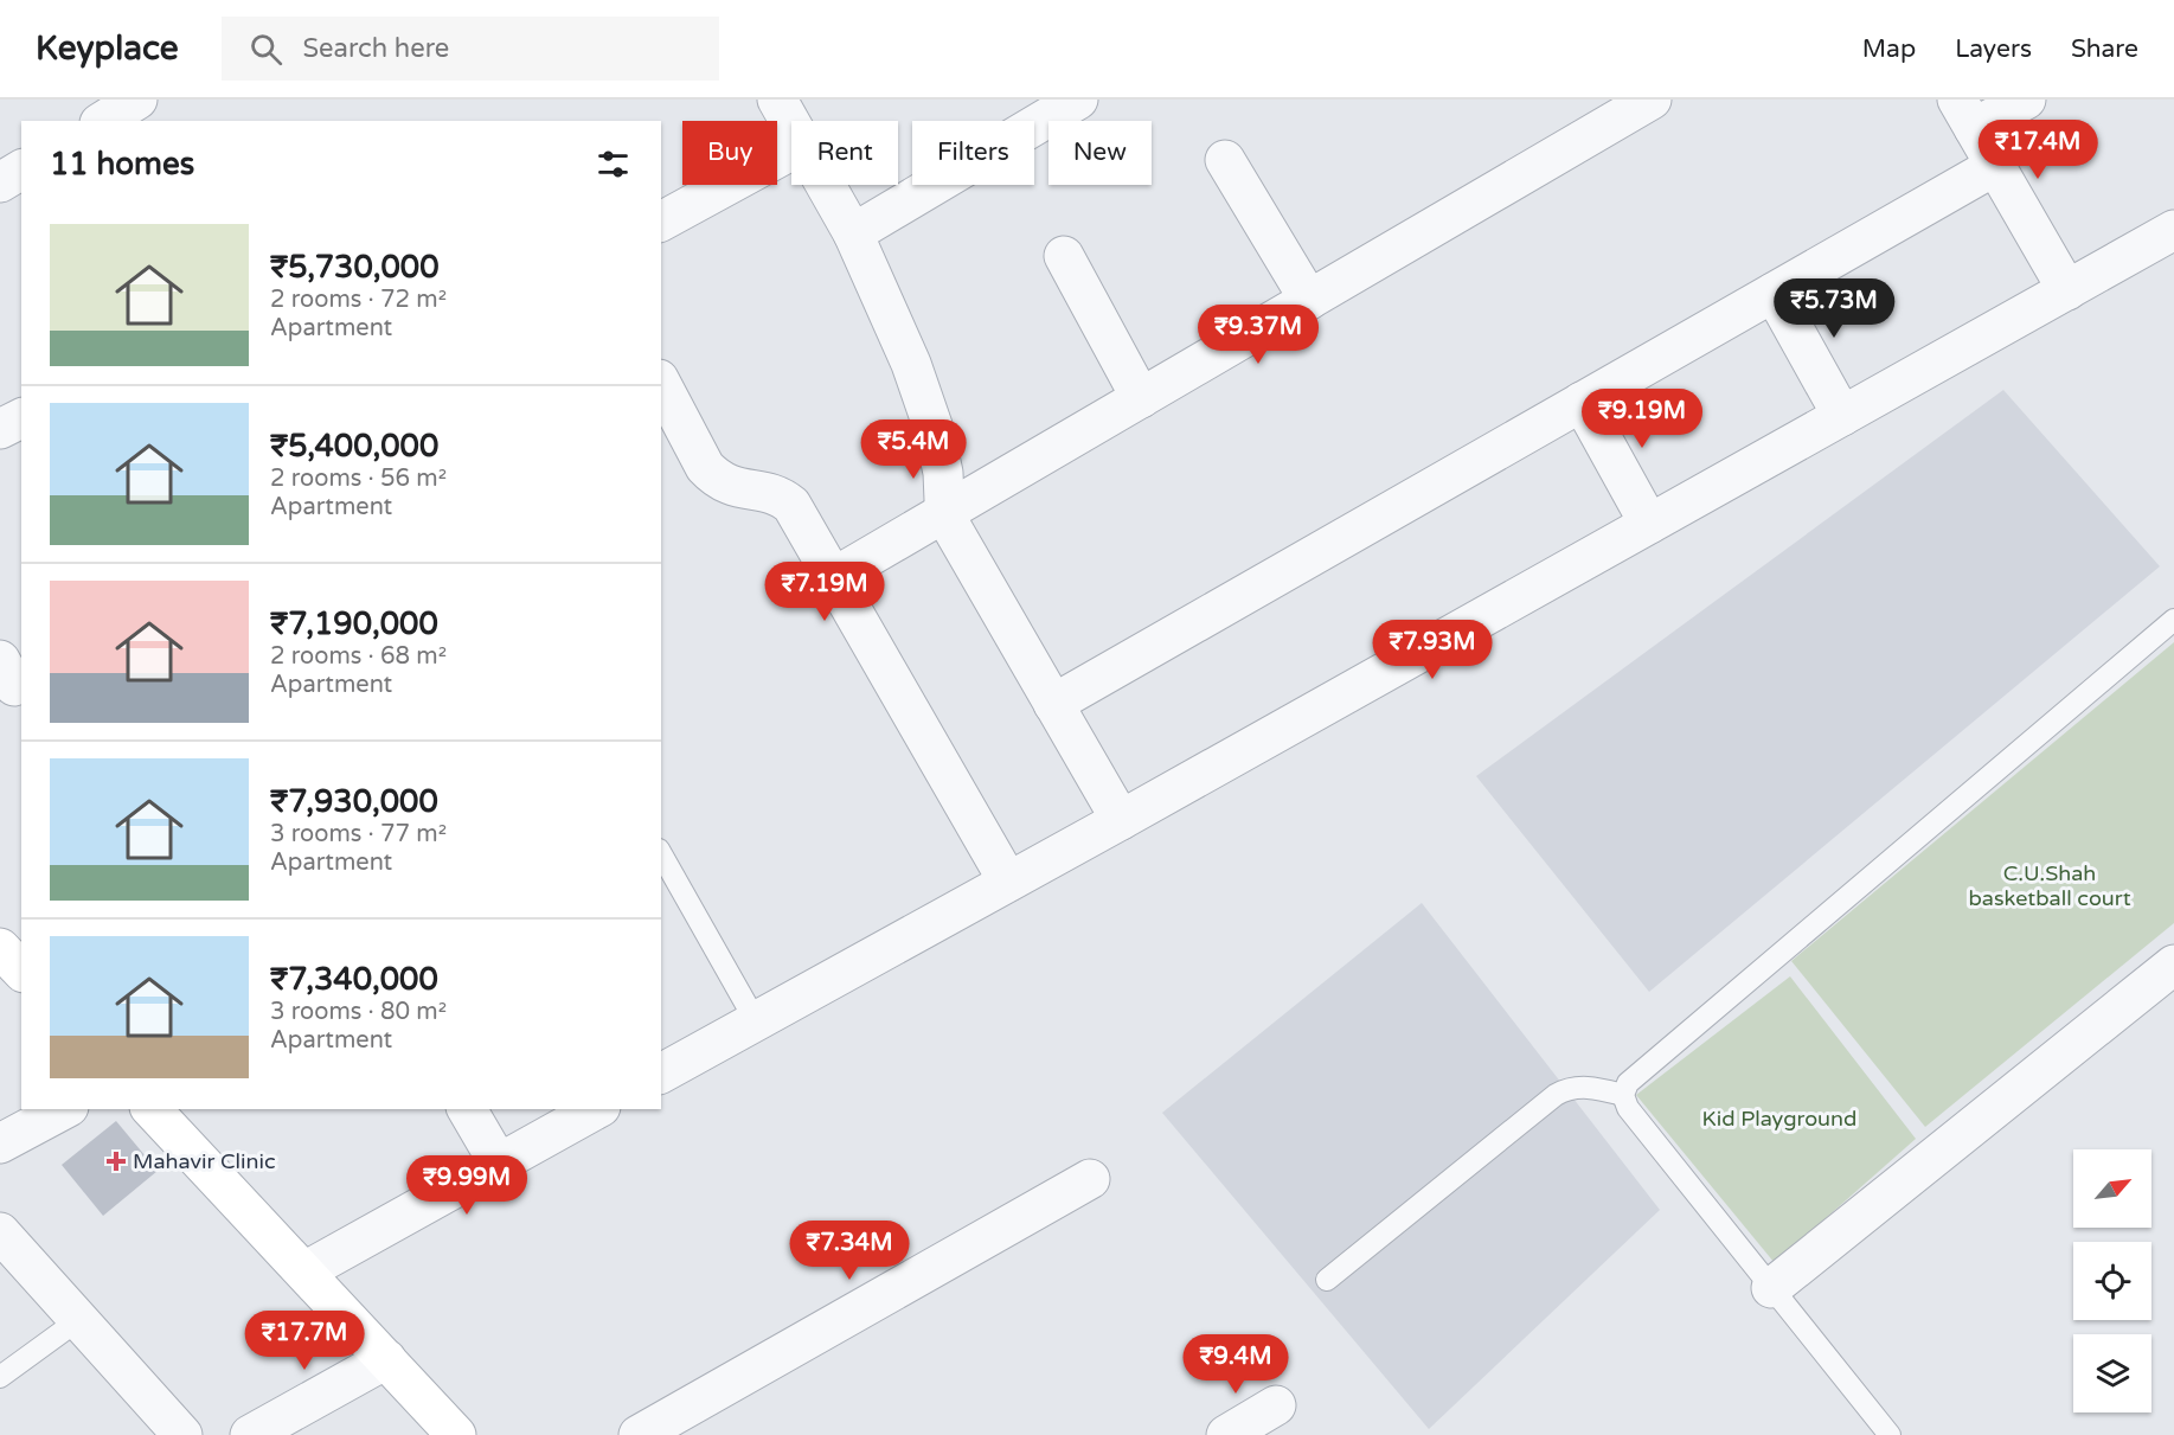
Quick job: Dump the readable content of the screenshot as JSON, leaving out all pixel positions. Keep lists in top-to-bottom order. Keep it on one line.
{"parks":["C.U.Shah basketball court","Kid Playground"],"places":{"health":["Mahavir Clinic"]},"north":"top right","page":{"header":"Keyplace","search":"Search here","nav":["Map","Layers","Share"],"price":["₹17.4M","₹5.73M","₹9.37M","₹9.19M","₹5.4M","₹7.19M","₹7.93M","₹9.99M","₹7.34M","₹17.7M","₹9.4M"],"chip":["Buy","Rent","Filters","New"],"heading":"11 homes","list":[{"name":"₹5,730,000","note":"2 rooms · 72 m² · Apartment"},{"name":"₹5,400,000","note":"2 rooms · 56 m² · Apartment"},{"name":"₹7,190,000","note":"2 rooms · 68 m² · Apartment"},{"name":"₹7,930,000","note":"3 rooms · 77 m² · Apartment"},{"name":"₹7,340,000","note":"3 rooms · 80 m² · Apartment"}]}}
